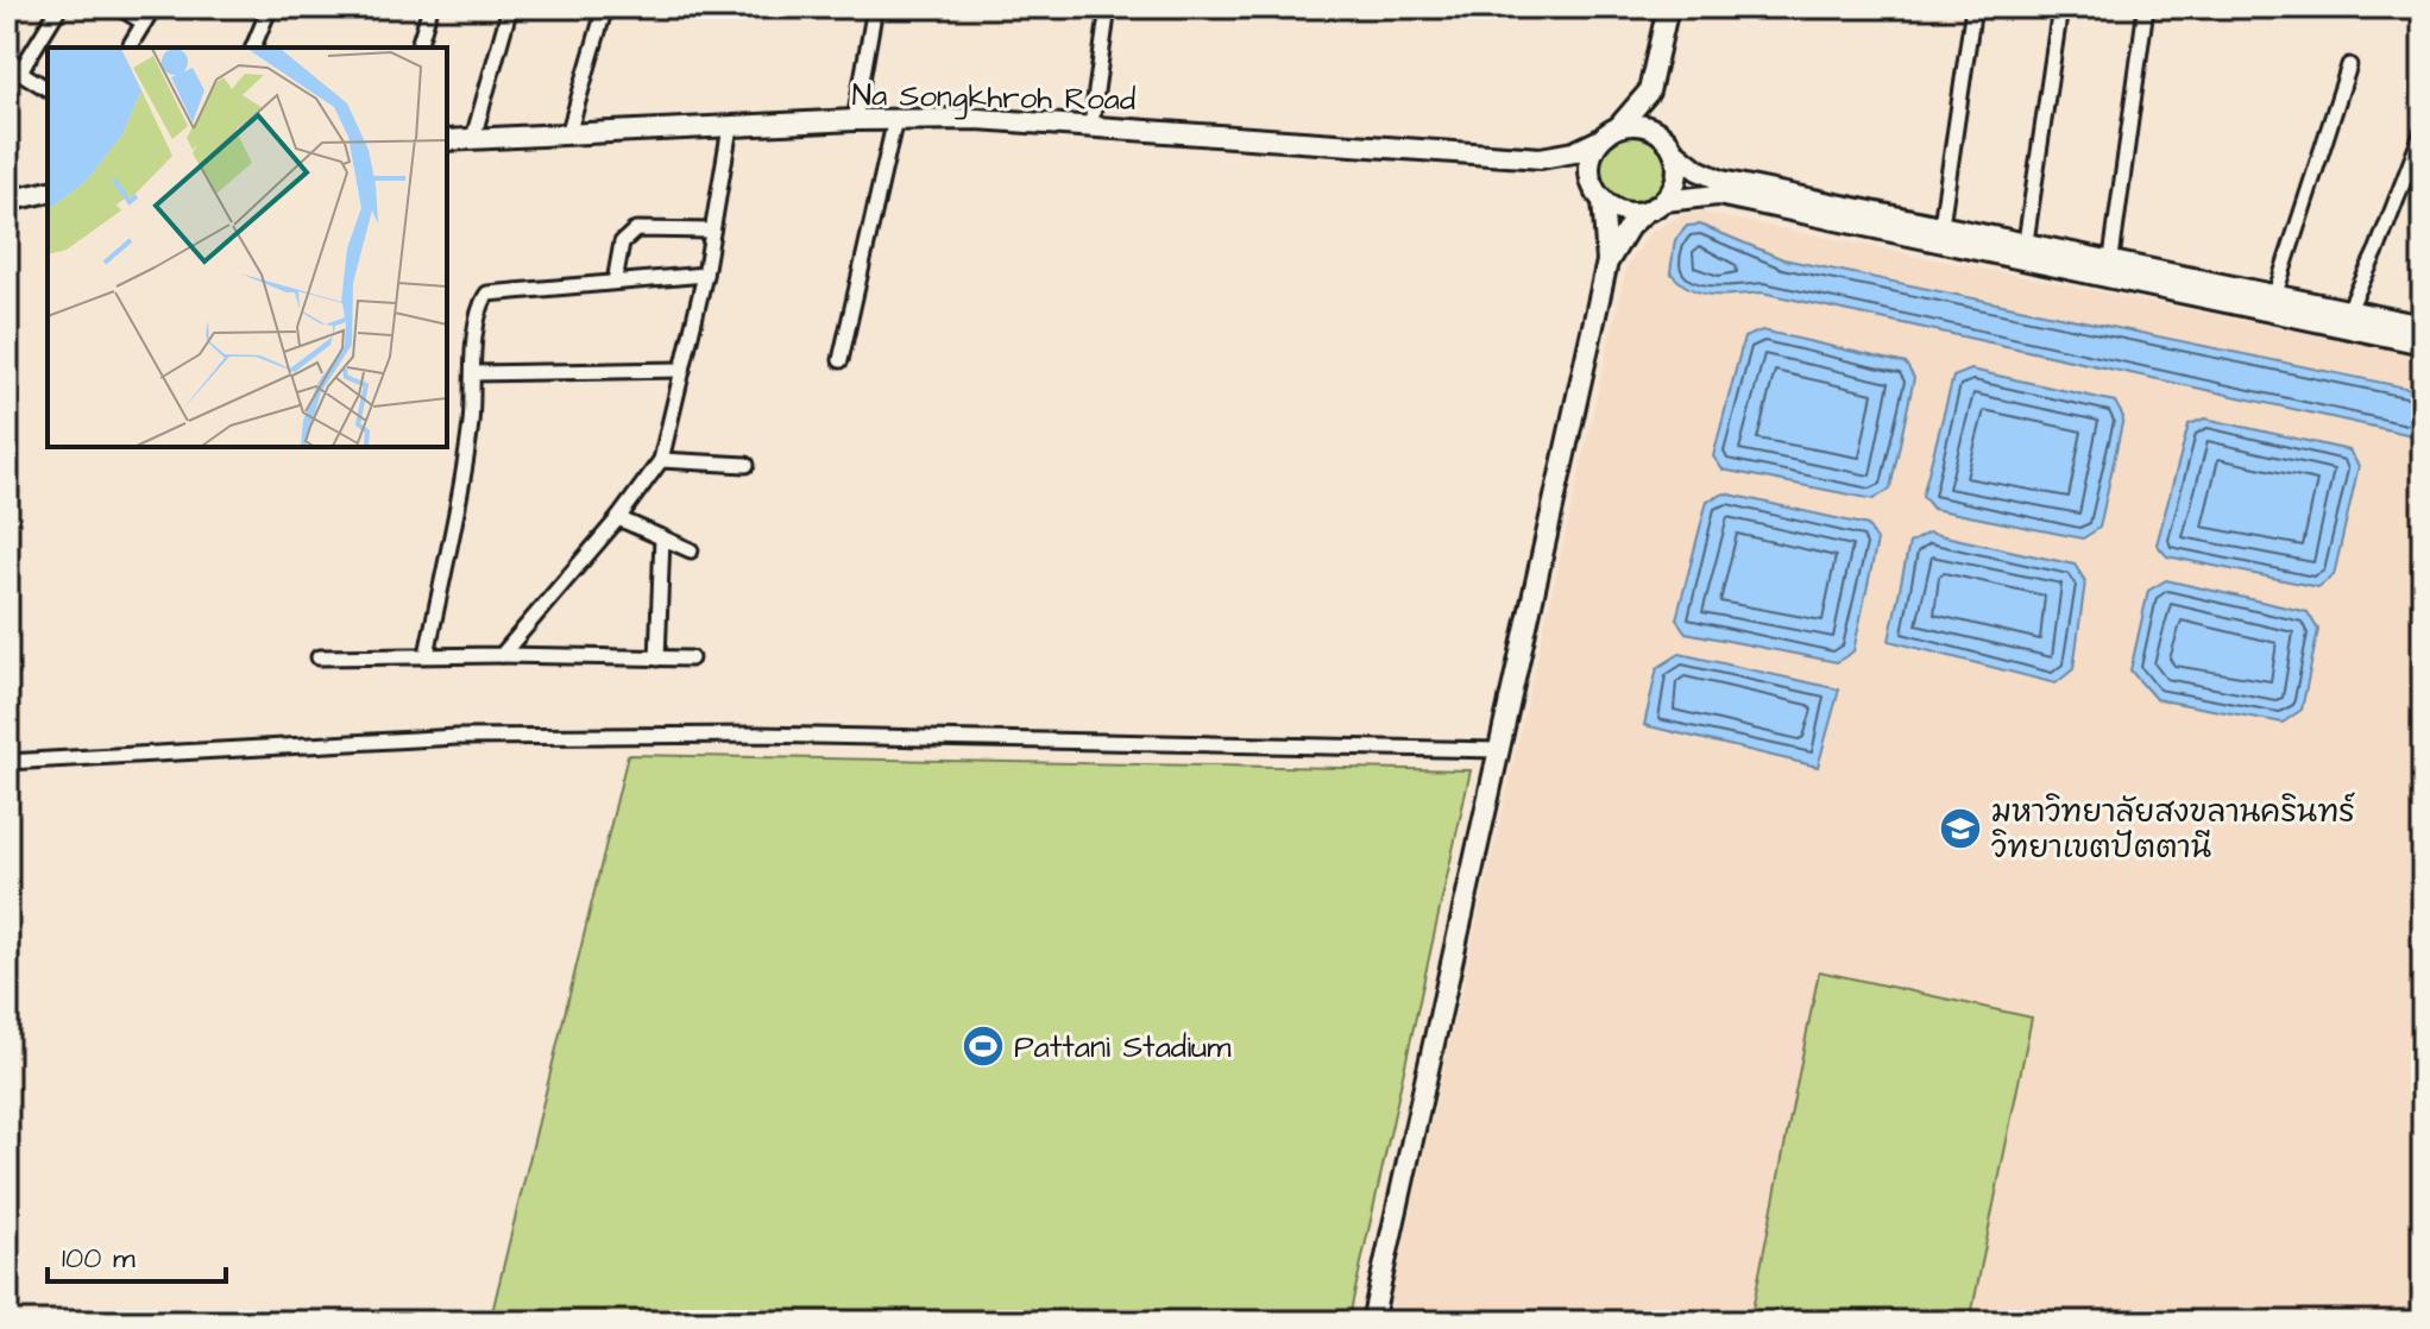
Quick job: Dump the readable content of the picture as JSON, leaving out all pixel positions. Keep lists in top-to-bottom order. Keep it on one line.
{"streets":{"main road":["Na Songkhroh Road"]},"places":{"school or university":["มหาวิทยาลัยสงขลานครินทร์ วิทยาเขตปัตตานี"],"sports":["Pattani Stadium"]},"scale_bar":"100 m"}
